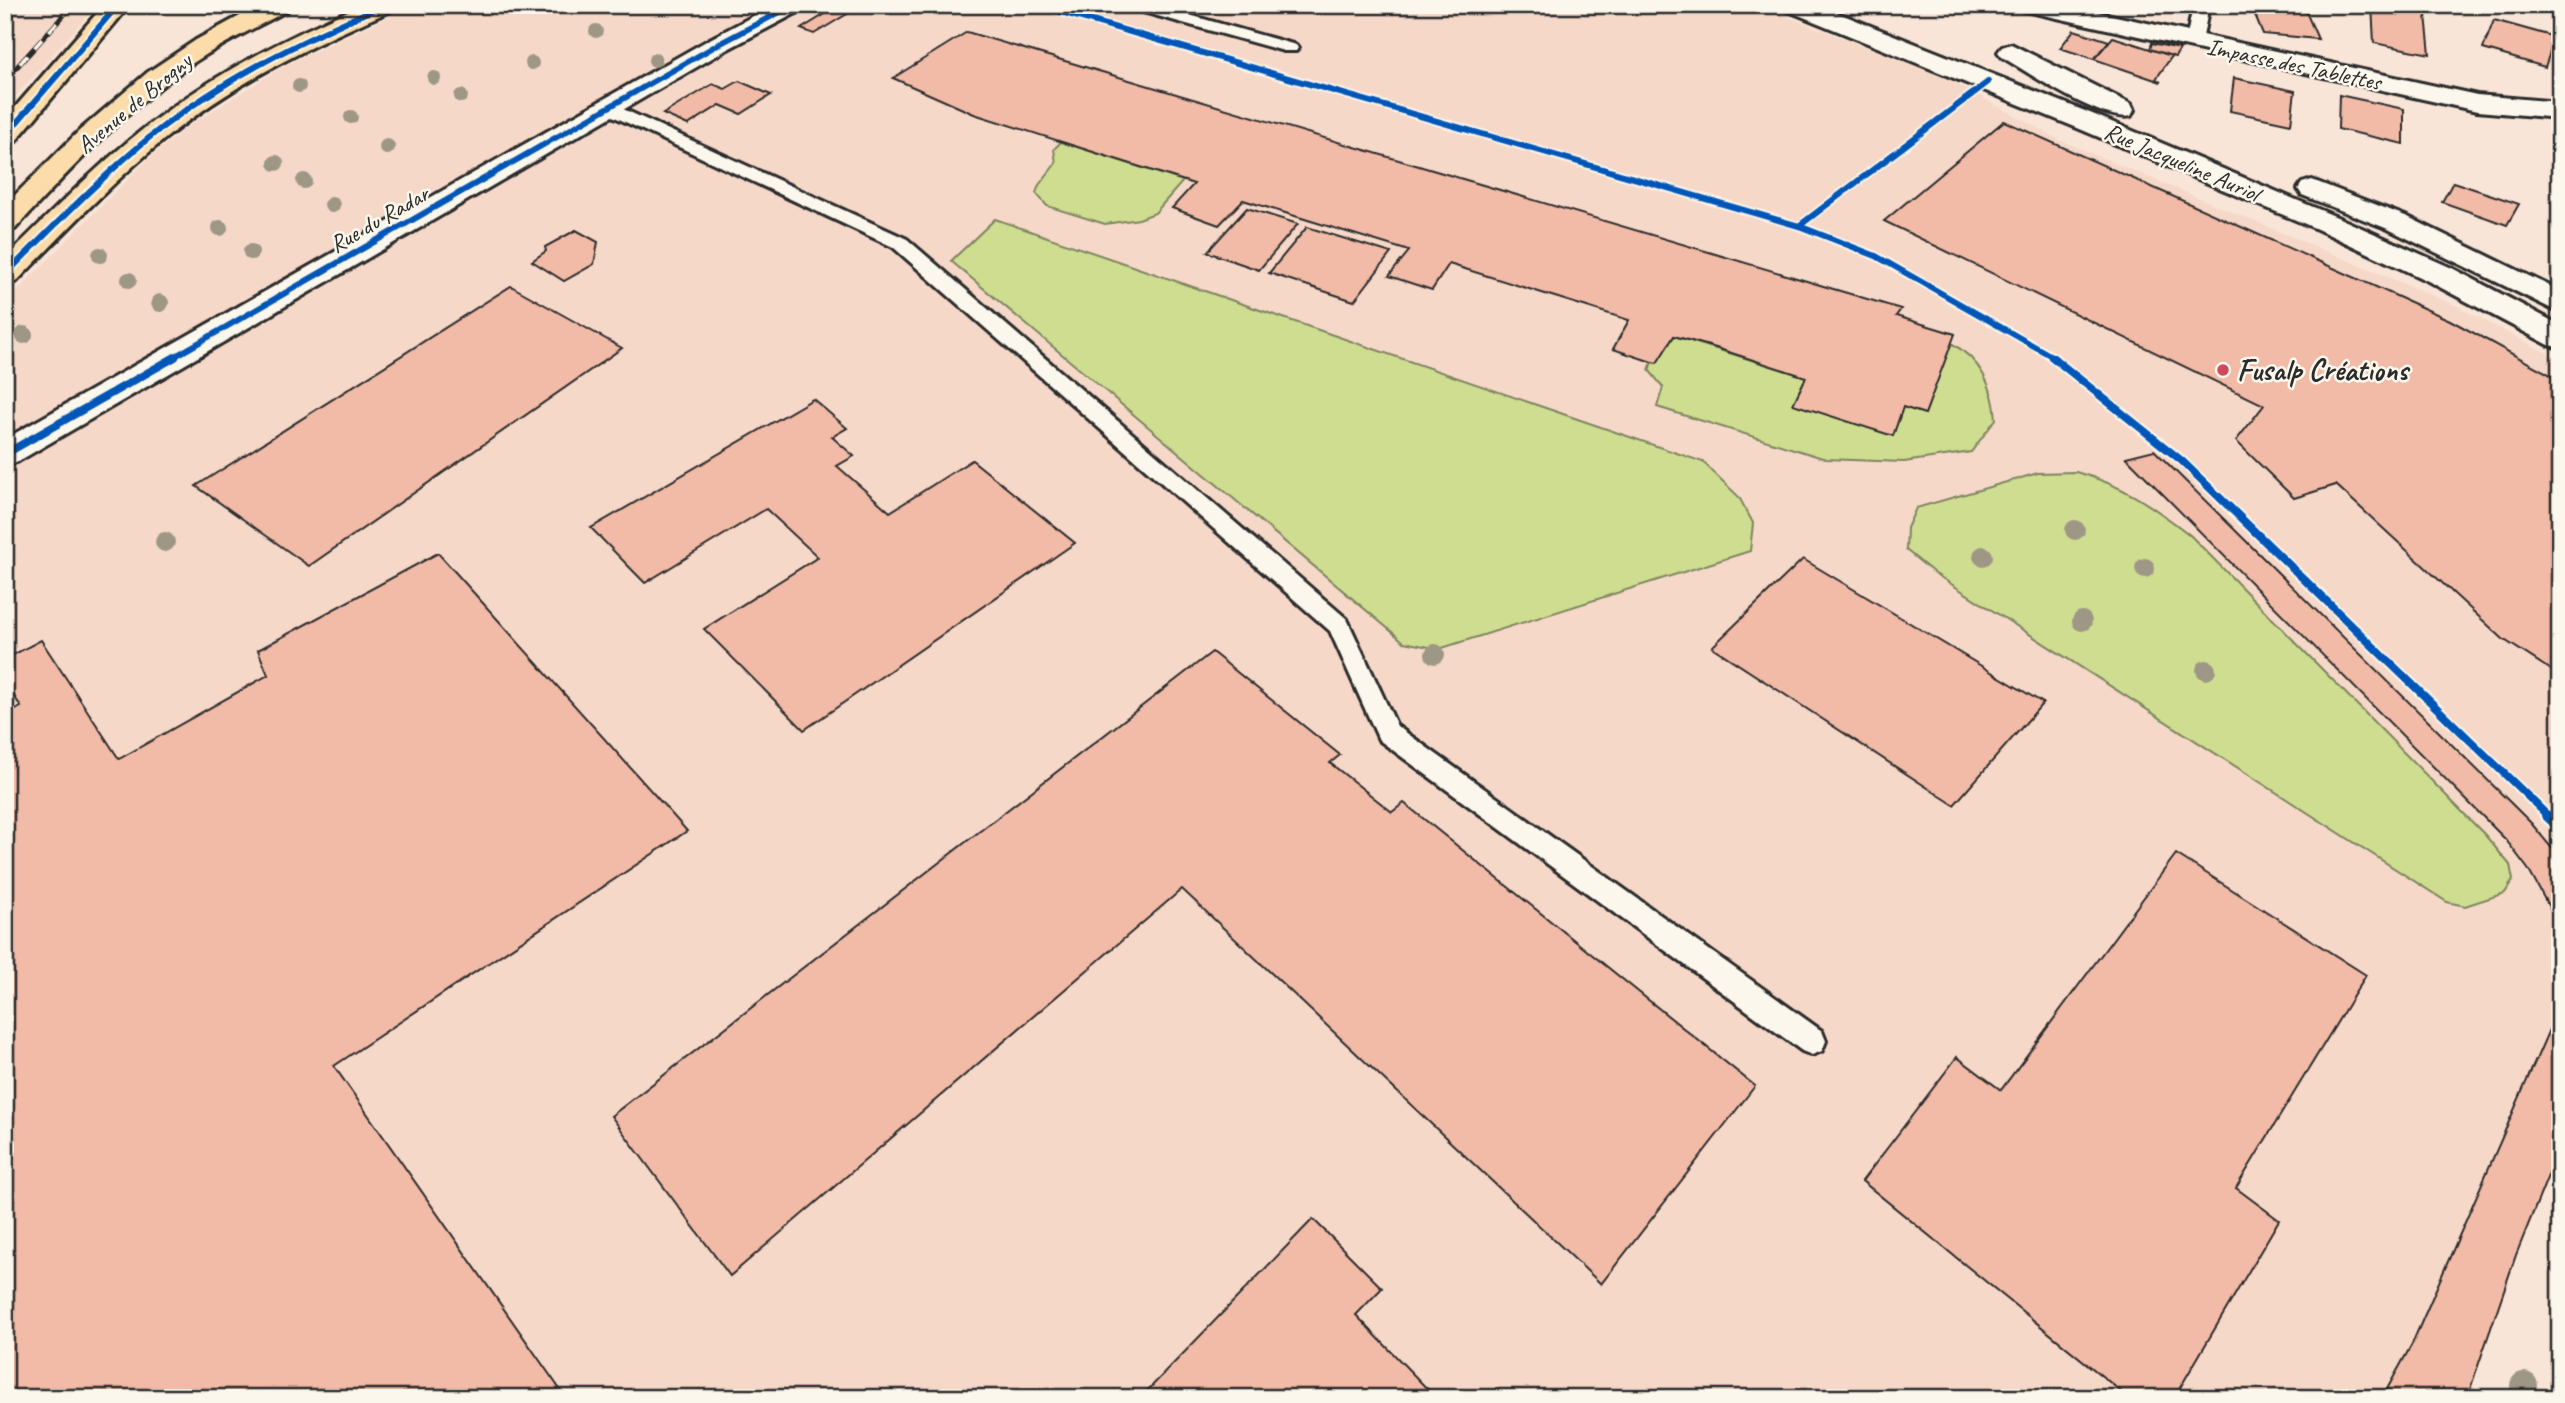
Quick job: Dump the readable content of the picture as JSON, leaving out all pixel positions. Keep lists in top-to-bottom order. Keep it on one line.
{"streets":{"main road":["Avenue de Brogny"],"street":["Impasse des Tablettes","Rue Jacqueline Auriol","Rue du Radar"]},"places":["Fusalp Créations"]}
